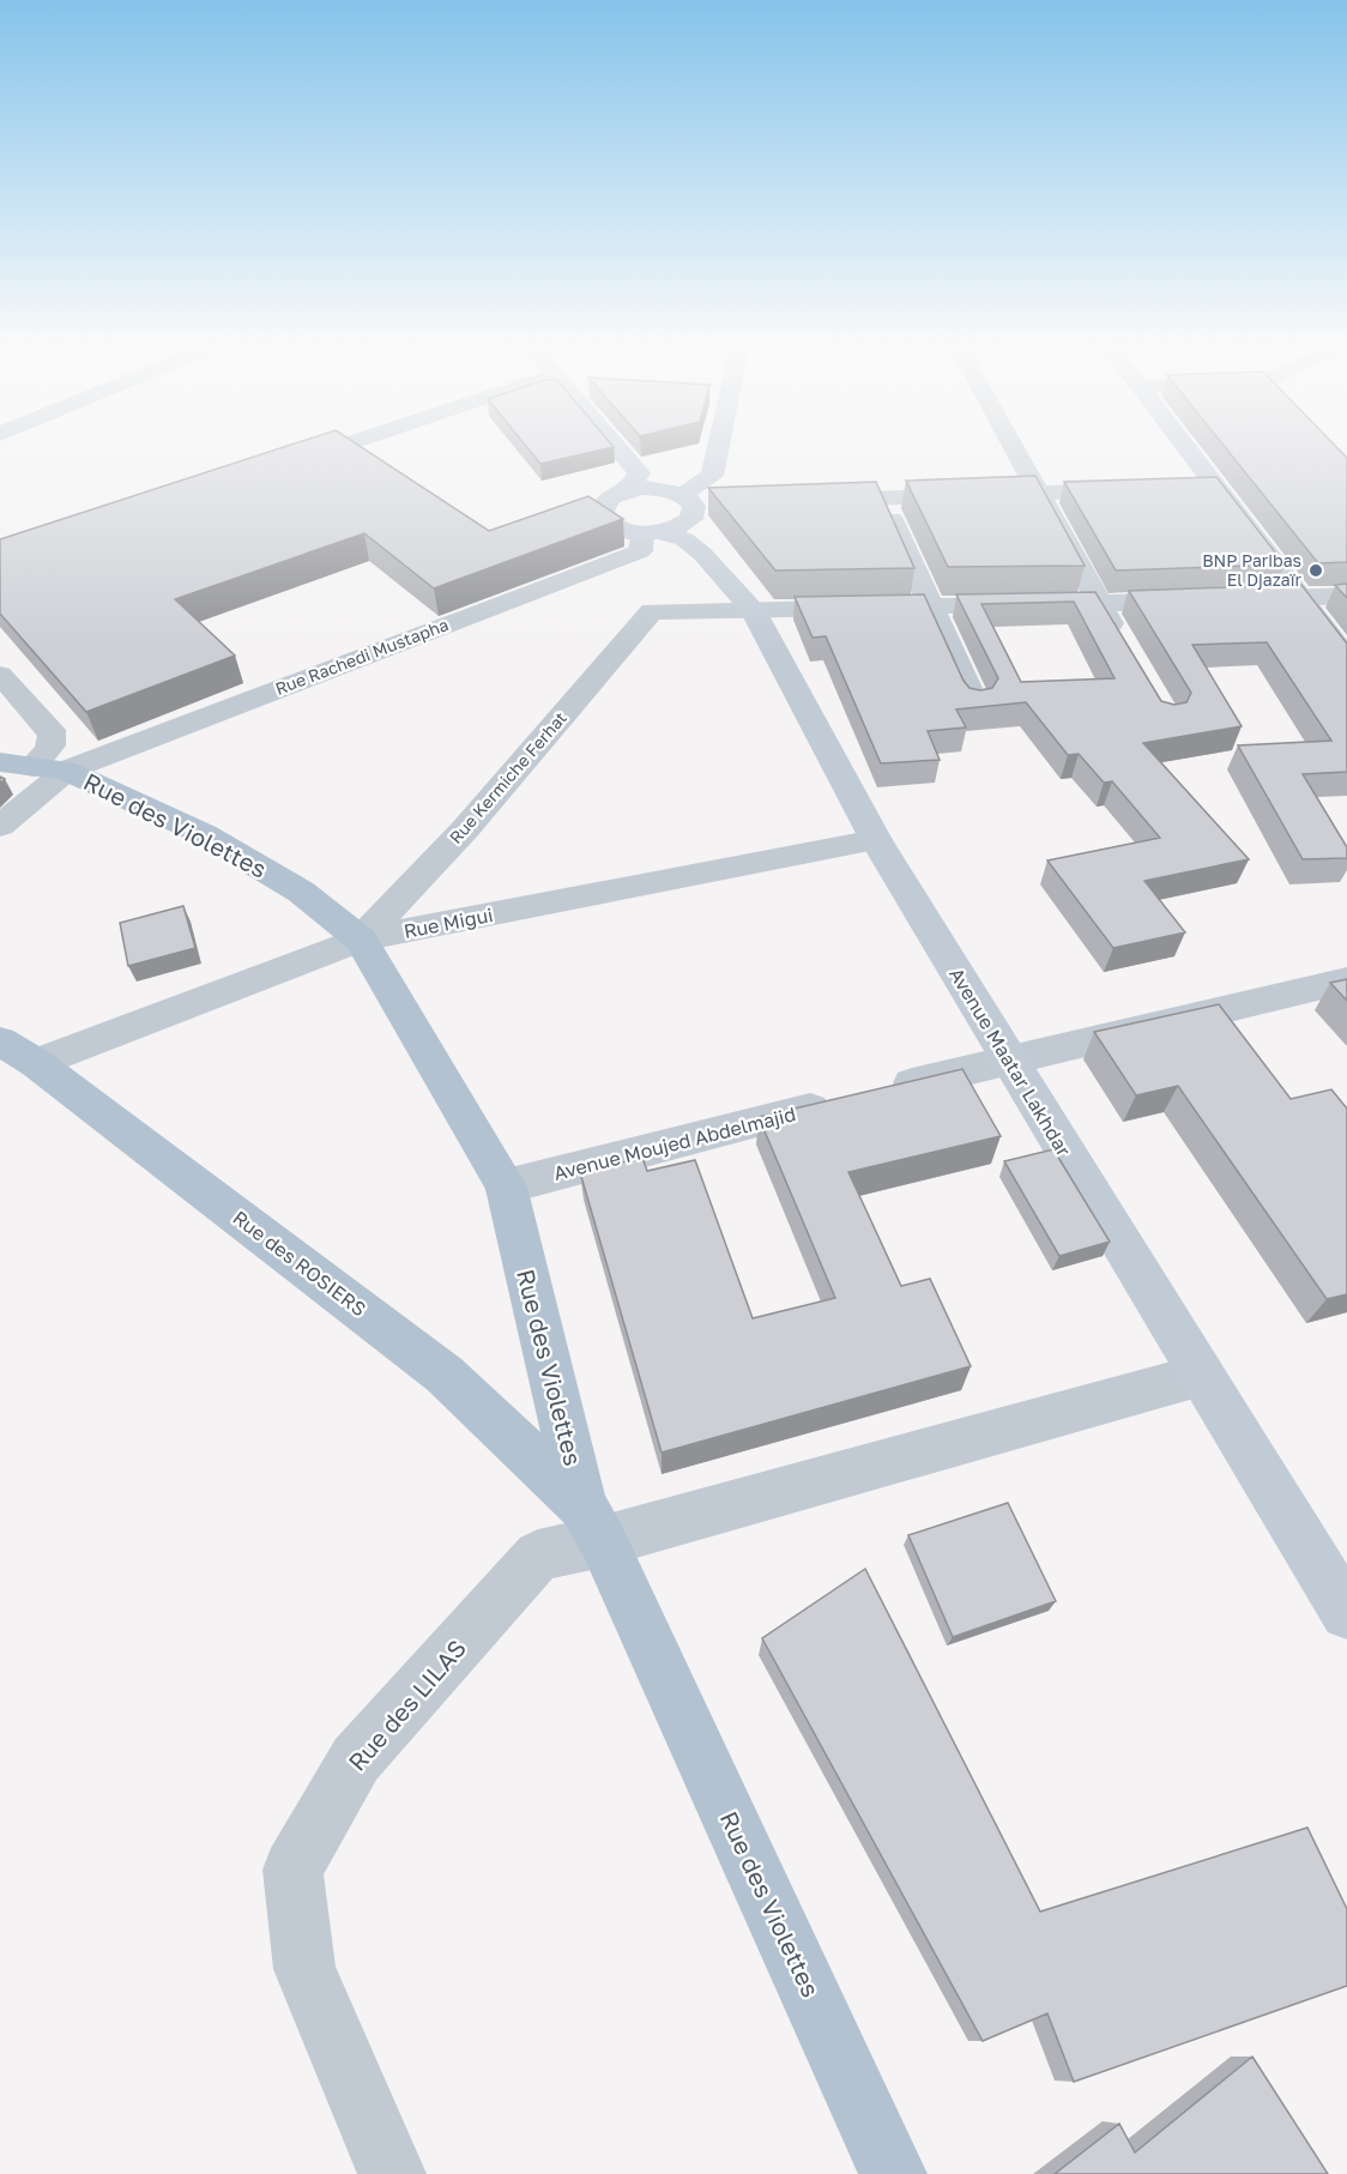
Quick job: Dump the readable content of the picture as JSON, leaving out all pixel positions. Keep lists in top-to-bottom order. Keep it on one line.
{"streets":{"main road":["Rue des Violettes","Avenue Maatar Lakhdar","Rue des ROSIERS"],"street":["Rue Rachedi Mustapha","Rue Kermiche Ferhat","Rue Migui","Avenue Moujed Abdelmajid","Rue des LILAS"]},"crossings":[["Rue Rachedi Mustapha","Rue des Violettes"],["Rue Rachedi Mustapha","Avenue Maatar Lakhdar"],["Rue Kermiche Ferhat","Rue des Violettes"],["Rue Kermiche Ferhat","Rue Migui"],["Rue Kermiche Ferhat","Avenue Maatar Lakhdar"],["Rue des Violettes","Rue Migui"],["Rue des Violettes","Avenue Moujed Abdelmajid"],["Rue des Violettes","Rue des ROSIERS"],["Rue des Violettes","Rue des LILAS"],["Rue Migui","Avenue Maatar Lakhdar"],["Rue Migui","Rue des ROSIERS"],["Avenue Maatar Lakhdar","Avenue Moujed Abdelmajid"],["Avenue Maatar Lakhdar","Rue des LILAS"],["Rue des ROSIERS","Rue des LILAS"]],"places":["BNP Paribas El Djazaïr"]}
